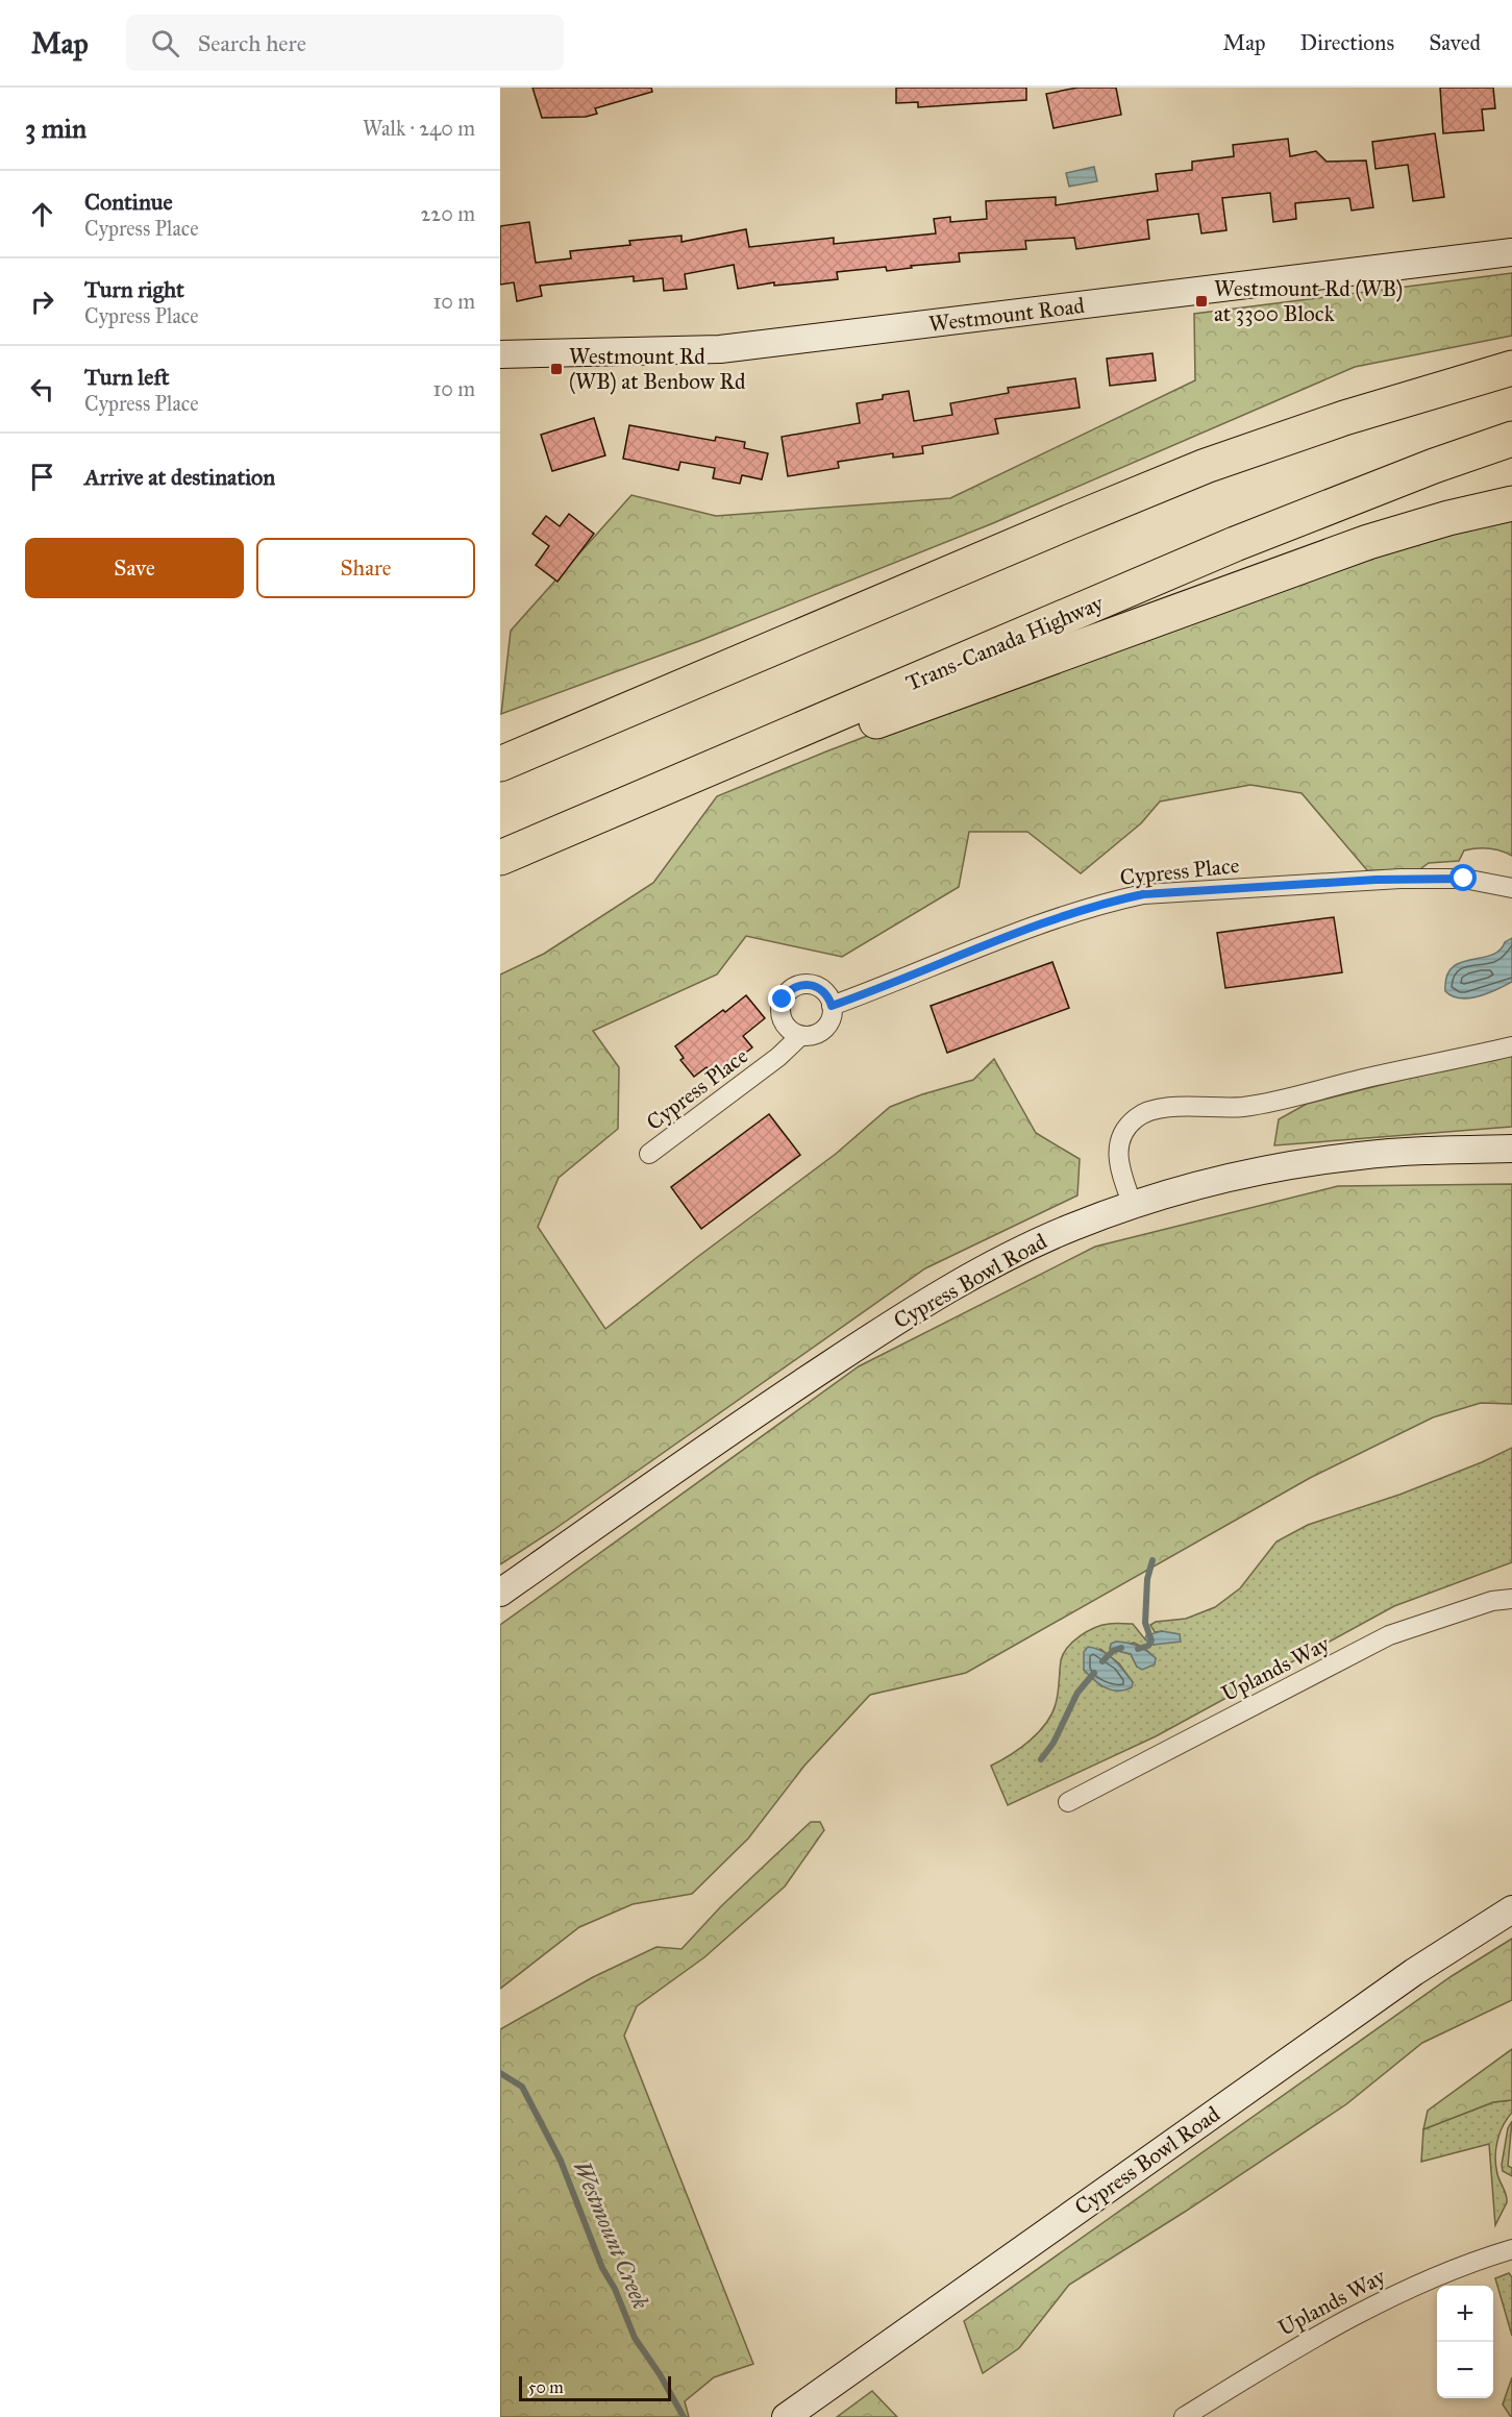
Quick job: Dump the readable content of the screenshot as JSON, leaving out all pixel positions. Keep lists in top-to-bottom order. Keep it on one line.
{"streets":{"highway":["Trans-Canada Highway"],"street":["Westmount Road","Cypress Place","Cypress Bowl Road","Uplands Way"]},"water":["Westmount Creek"],"places":{"transit":["Westmount Rd (WB) at 3300 Block","Westmount Rd (WB) at Benbow Rd"]},"scale_bar":"50 m","page":{"header":"Map","search":"Search here","nav":["Map","Directions","Saved"],"heading":["3 min","Walk · 240 m"],"list":[["Continue","Cypress Place","220 m"],["Turn right","Cypress Place","10 m"],["Turn left","Cypress Place","10 m"],"Arrive at destination"],"buttons":["Save","Share"],"map_buttons":["+","−"],"scale":"50 m"}}
